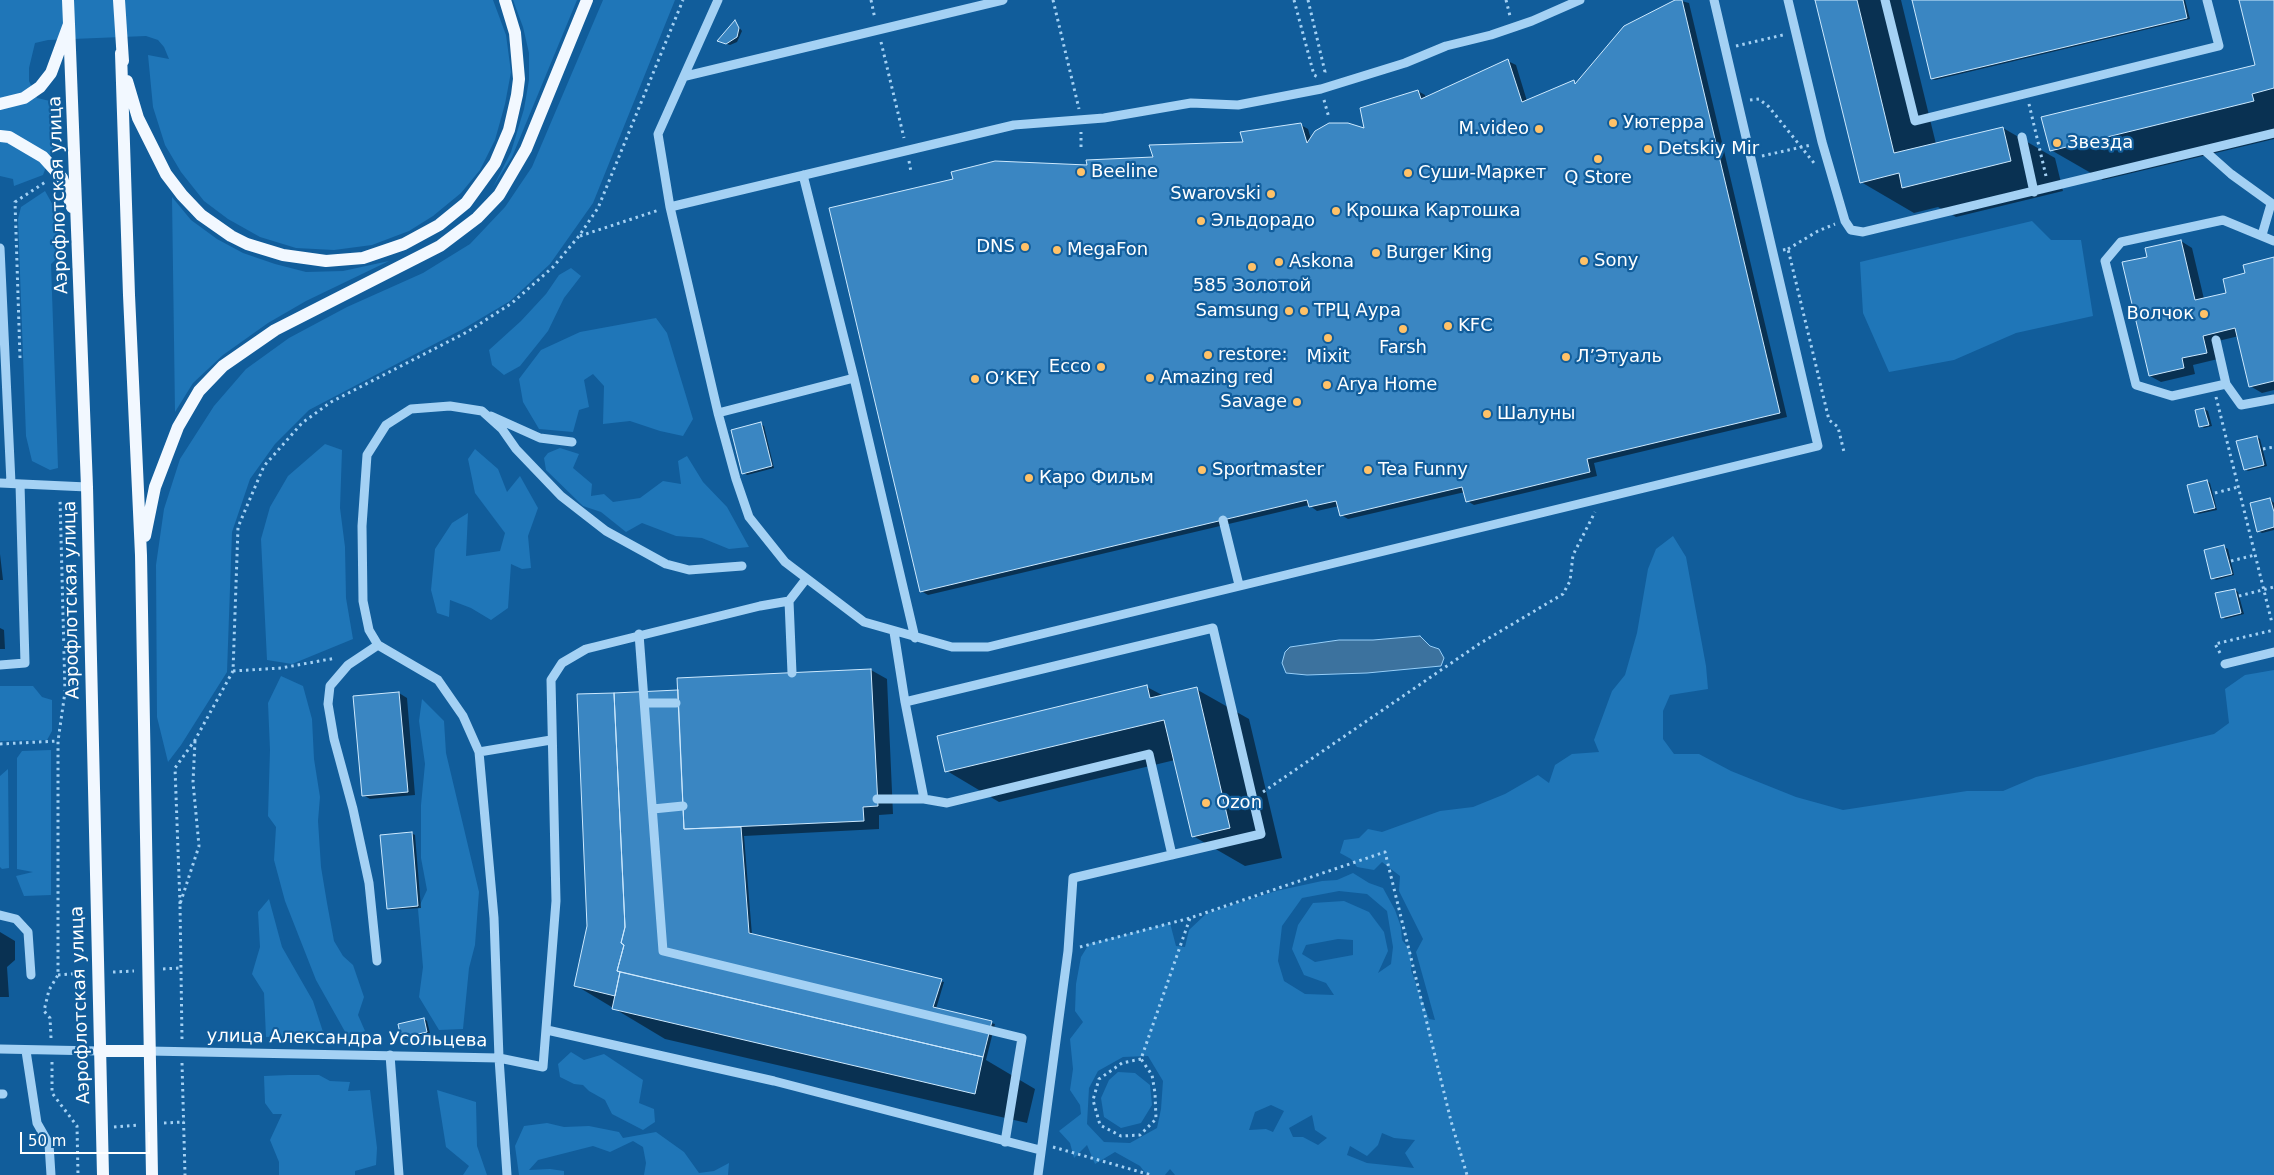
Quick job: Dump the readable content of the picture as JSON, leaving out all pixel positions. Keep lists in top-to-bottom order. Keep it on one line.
{"streets":{"main road":["Аэрофлотская улица"],"street":["улица Александра Усольцева"]},"places":["Уютерра","M.video","Звезда","Detskiy Mir","Q Store","Beeline","Суши-Маркет","Swarovski","Крошка Картошка","Эльдорадо","DNS","MegaFon","Burger King","Sony","Askona","585 Золотой","Samsung","ТРЦ Аура","Волчок","KFC","Farsh","Mixit","restore:","Л’Этуаль","Ecco","Amazing red","O’KEY","Arya Home","Savage","Шалуны","Sportmaster","Tea Funny","Каро Фильм","Ozon"],"scale_bar":"50 m"}
